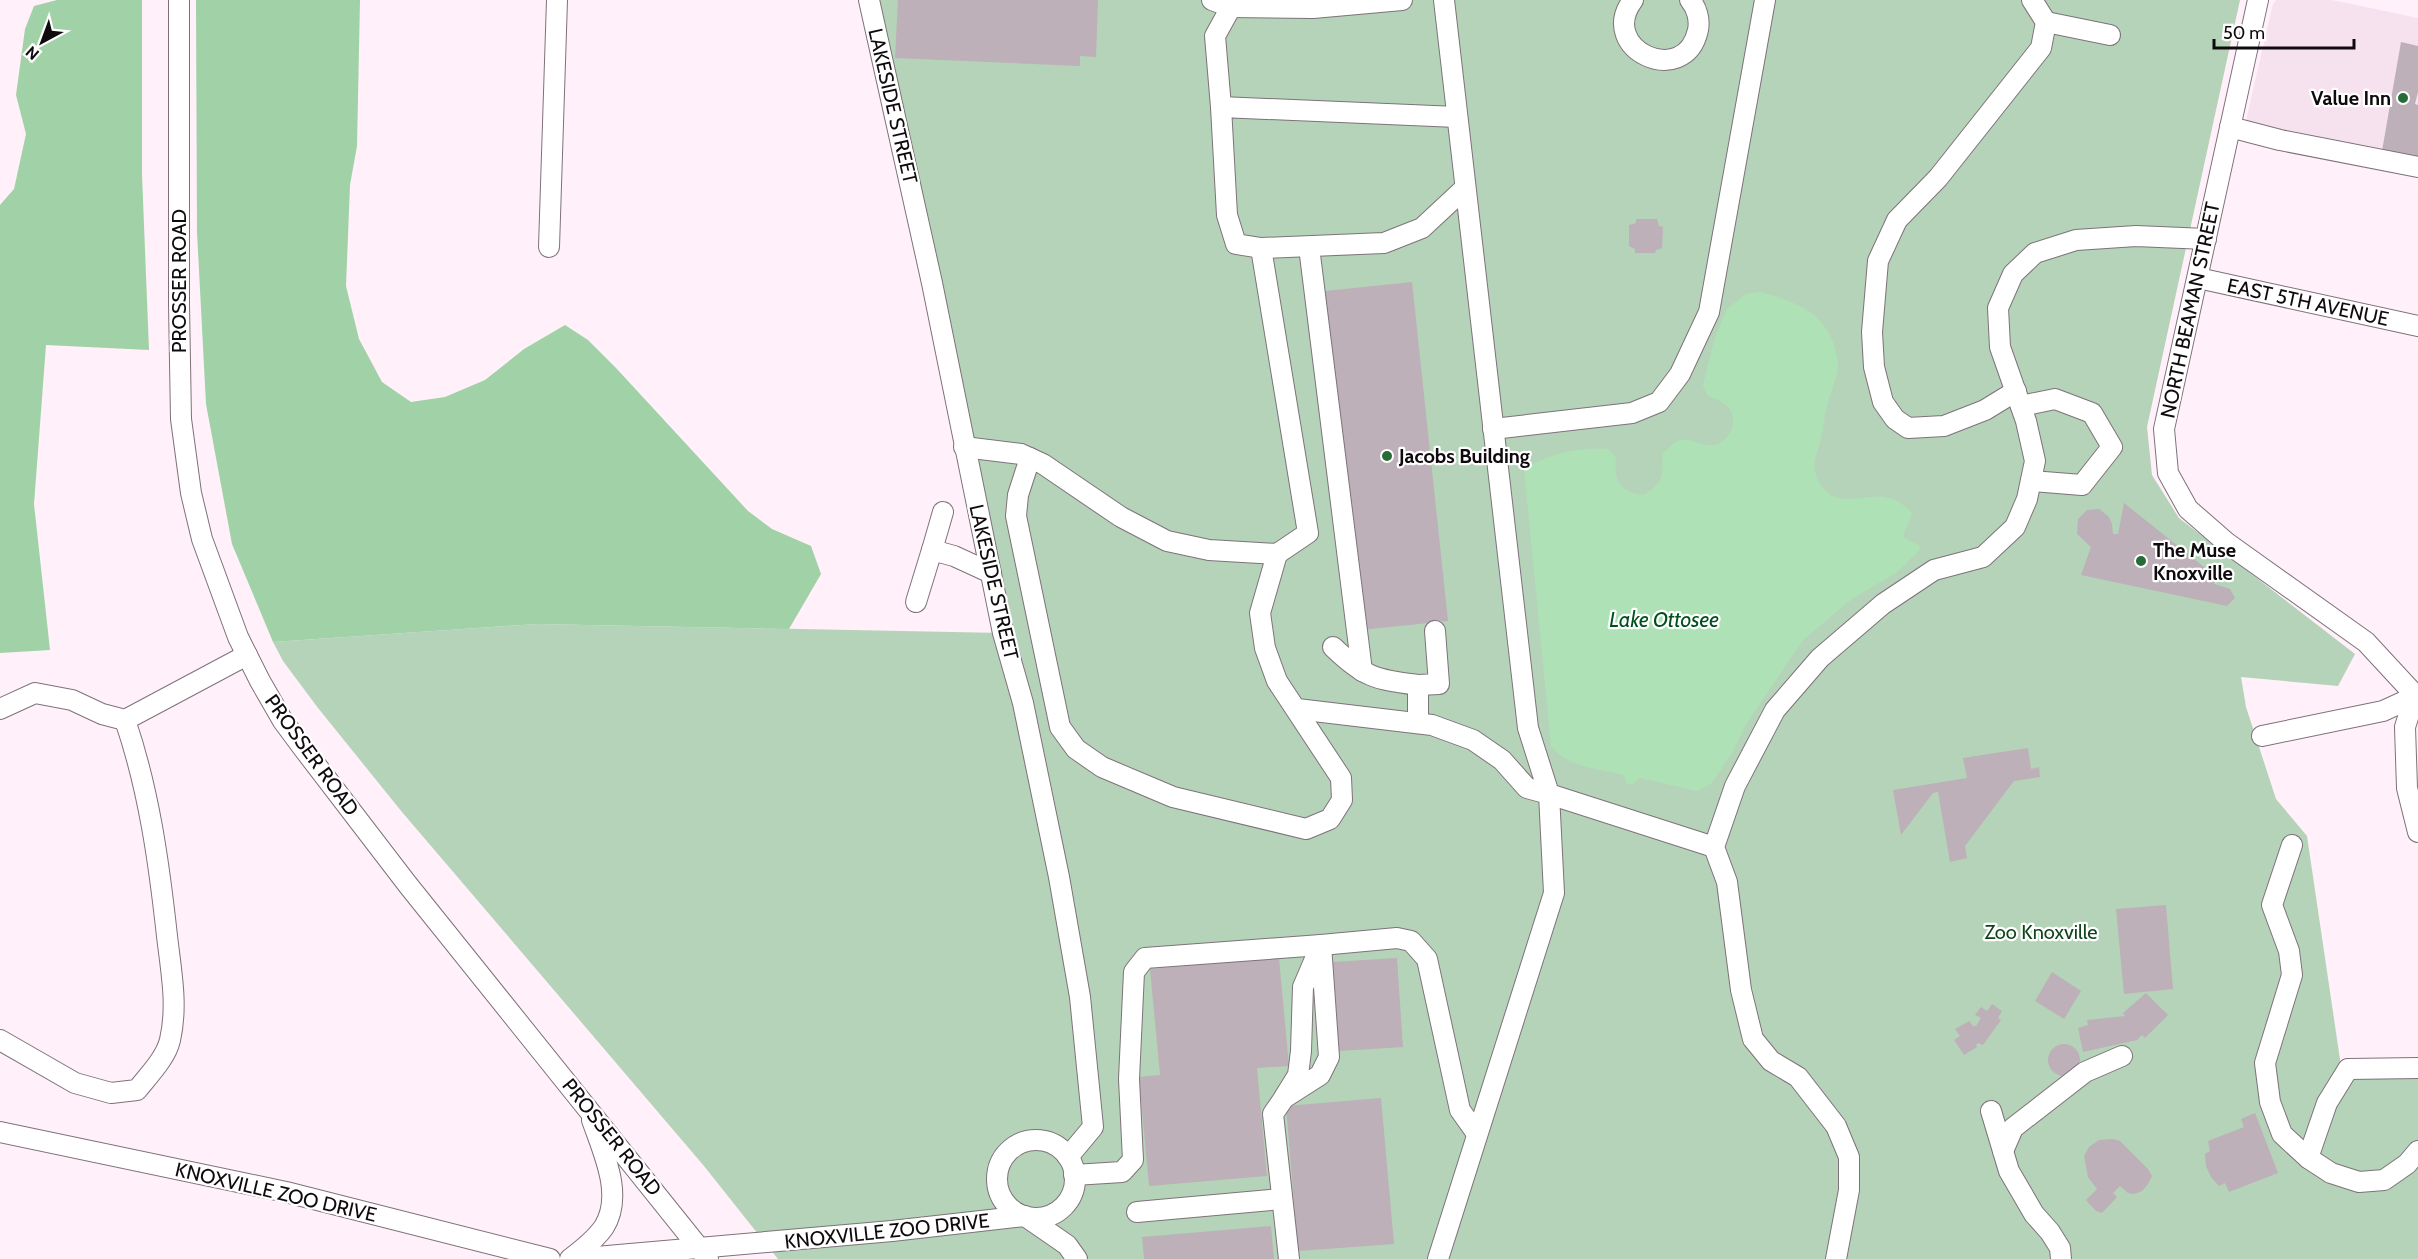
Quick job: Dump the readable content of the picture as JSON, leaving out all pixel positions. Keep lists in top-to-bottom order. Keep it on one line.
{"streets":{"street":["LAKESIDE STREET","PROSSER ROAD","EAST 5TH AVENUE","NORTH BEAMAN STREET","KNOXVILLE ZOO DRIVE"]},"crossings":[["LAKESIDE STREET","KNOXVILLE ZOO DRIVE"],["PROSSER ROAD","KNOXVILLE ZOO DRIVE"],["EAST 5TH AVENUE","NORTH BEAMAN STREET"]],"water":["Lake Ottosee"],"parks":["Zoo Knoxville"],"places":["Value Inn","Jacobs Building","The Muse Knoxville"],"scale_bar":"50 m","north":"bottom left"}
